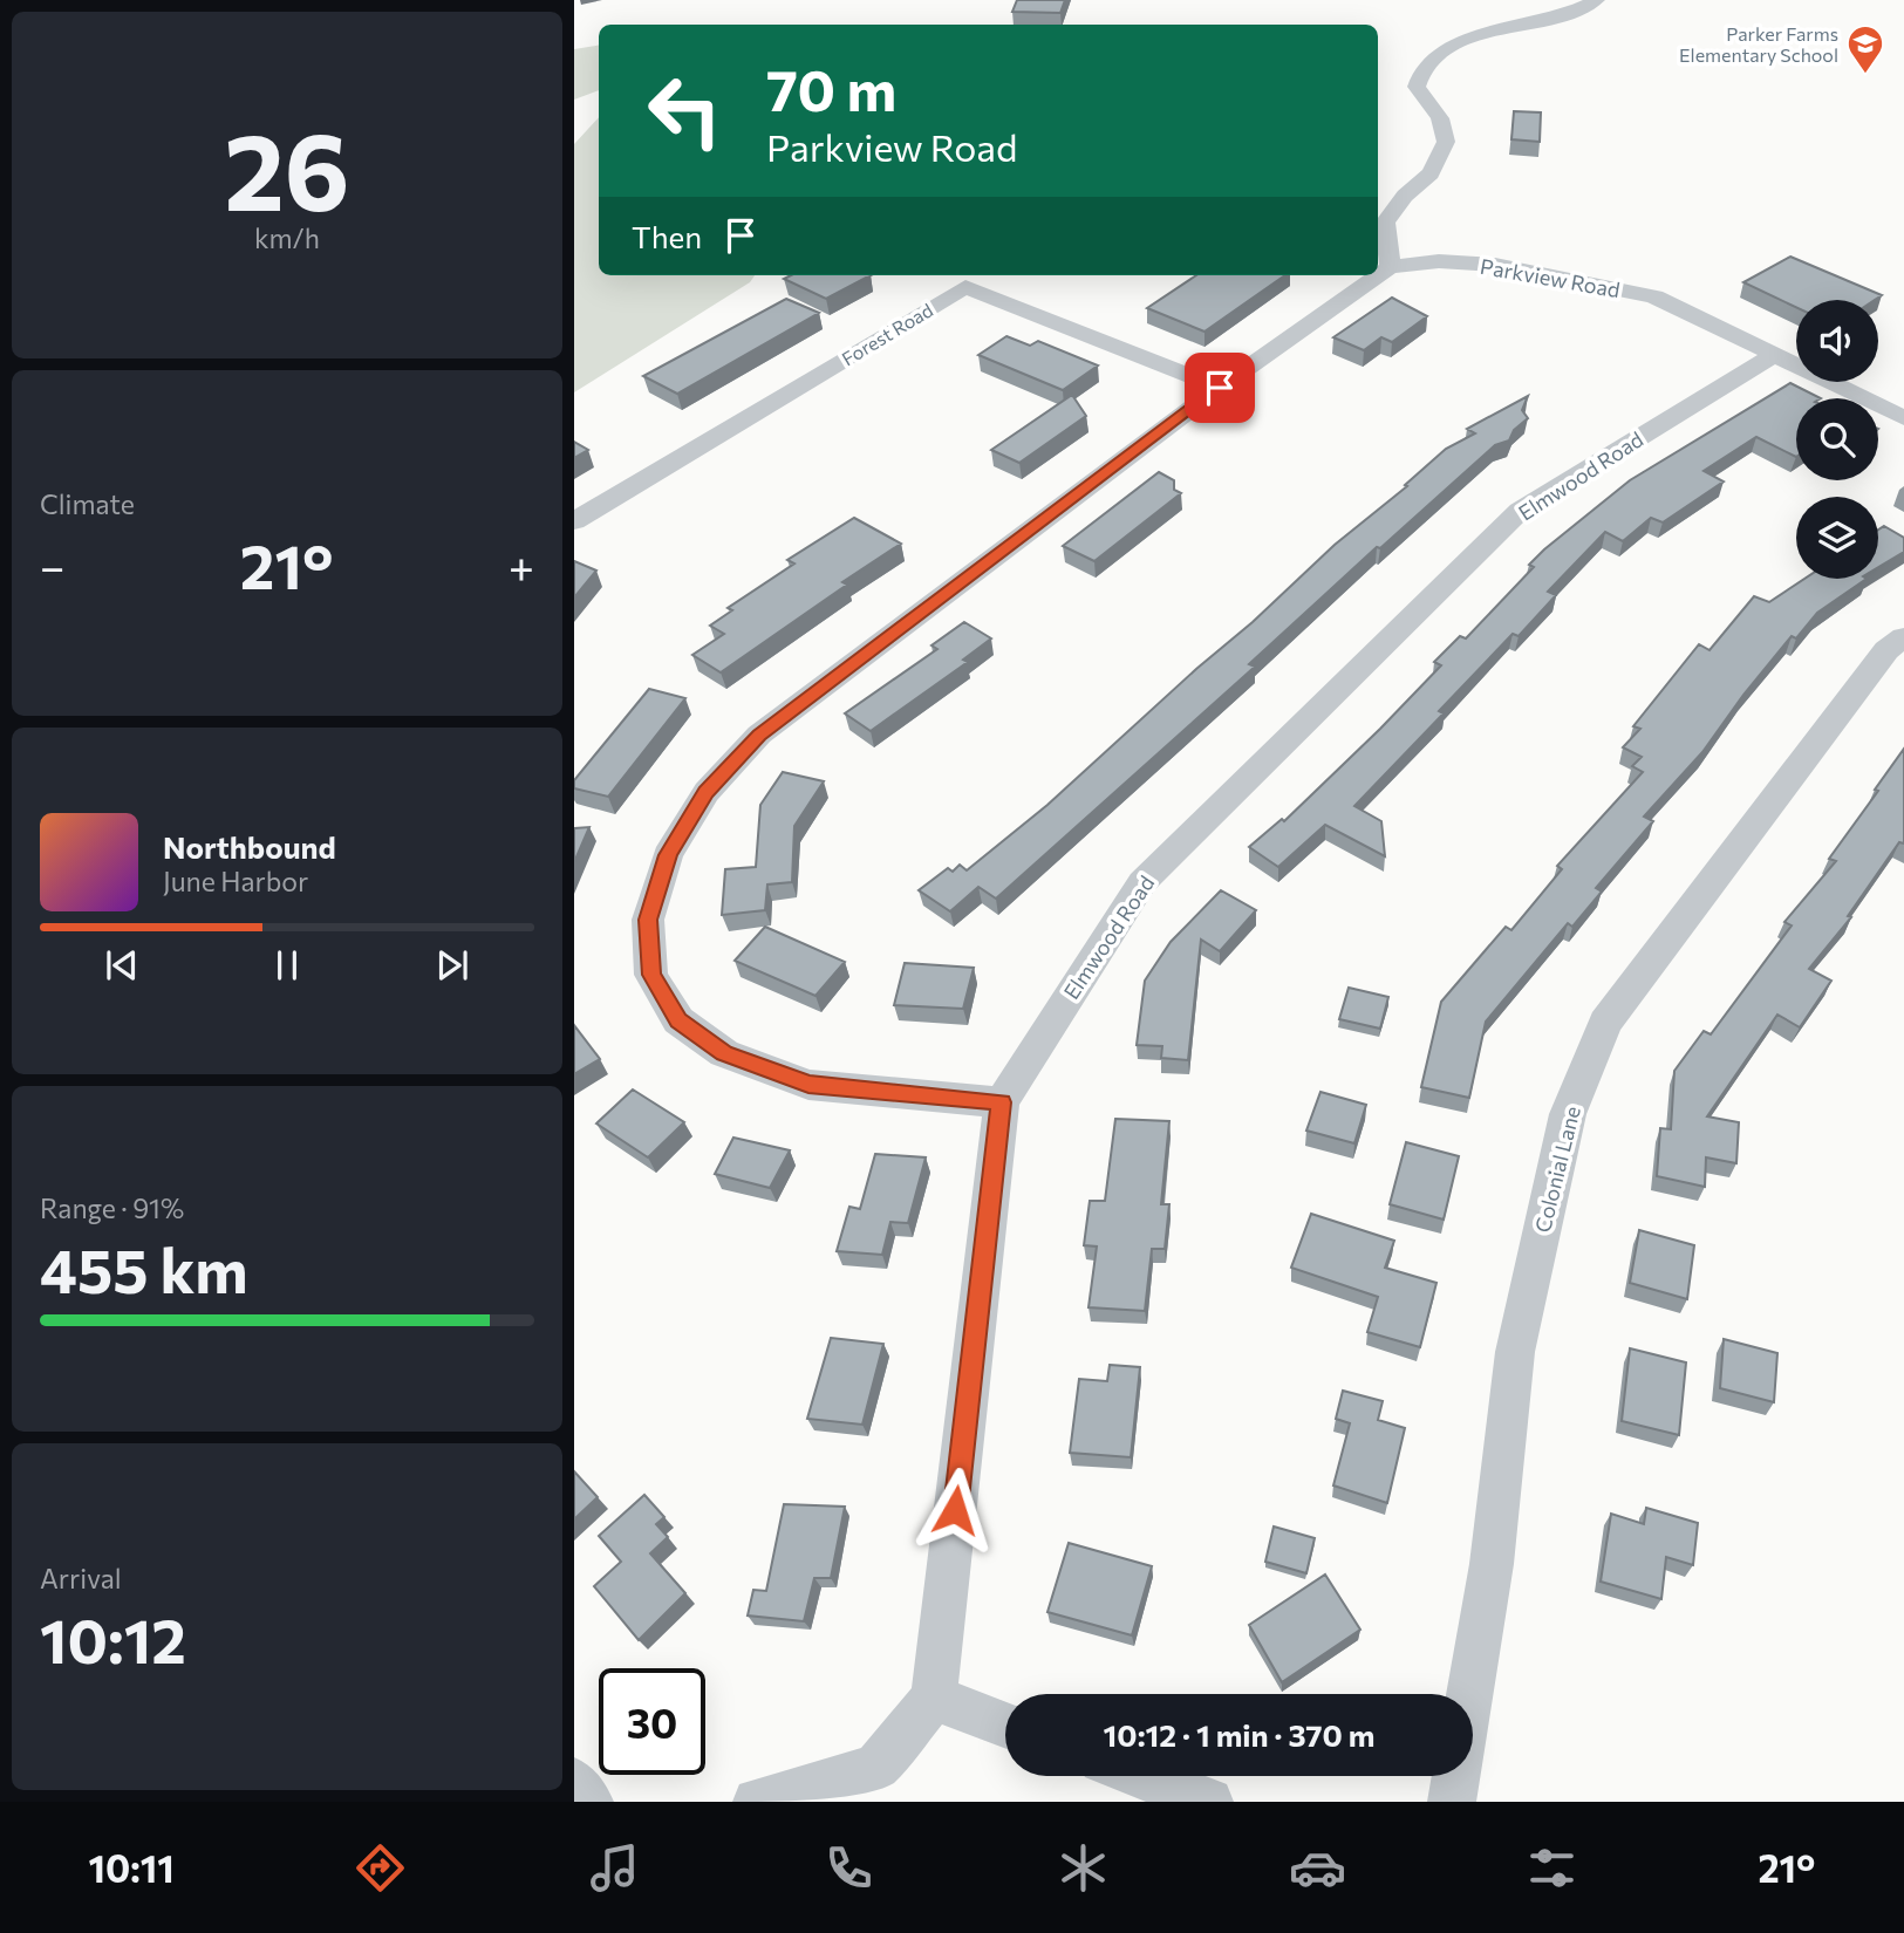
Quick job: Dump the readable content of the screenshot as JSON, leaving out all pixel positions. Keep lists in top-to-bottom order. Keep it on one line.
{"streets":{"street":["Parkview Road","Forest Road","Elmwood Road","Colonial Lane"]},"crossings":[["Parkview Road","Forest Road"],["Parkview Road","Elmwood Road"]],"places":{"school or university":["Parker Farms Elementary School"]},"page":{"tile":[["26","km/h"],"Climate",["Range · 91%","455 km"],["Arrival","10:12"]],"turn":["70 m","Parkview Road"],"then":"Then","heat":["−","21°","+"],"song":["Northbound","June Harbor"],"limit":"30","trip":"10:12 · 1 min · 370 m","tabs":["10:11","21°"]}}
